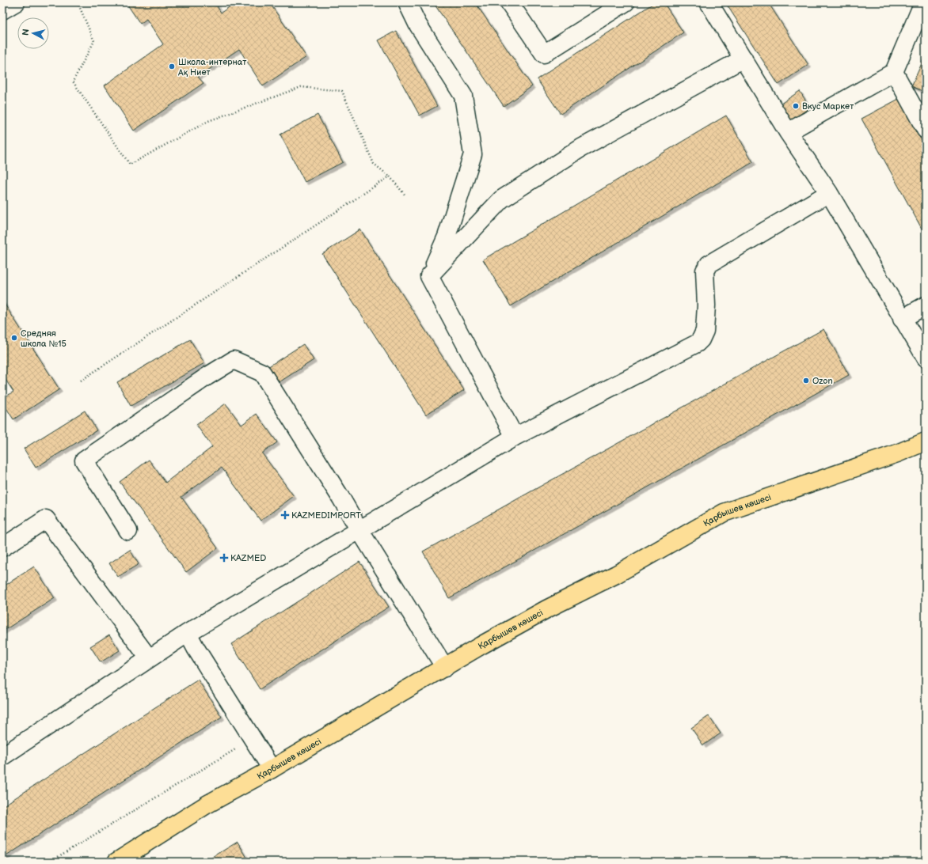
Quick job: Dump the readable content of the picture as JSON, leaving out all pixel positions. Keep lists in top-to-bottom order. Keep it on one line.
{"streets":{"main road":["Қарбышев көшесі"]},"places":{"other":["Школа-интернат Ақ Ниет","Вкус Маркет","Средняя школа №15","Ozon"],"health":["KAZMEDIMPORT","KAZMED"]},"north":"left"}
